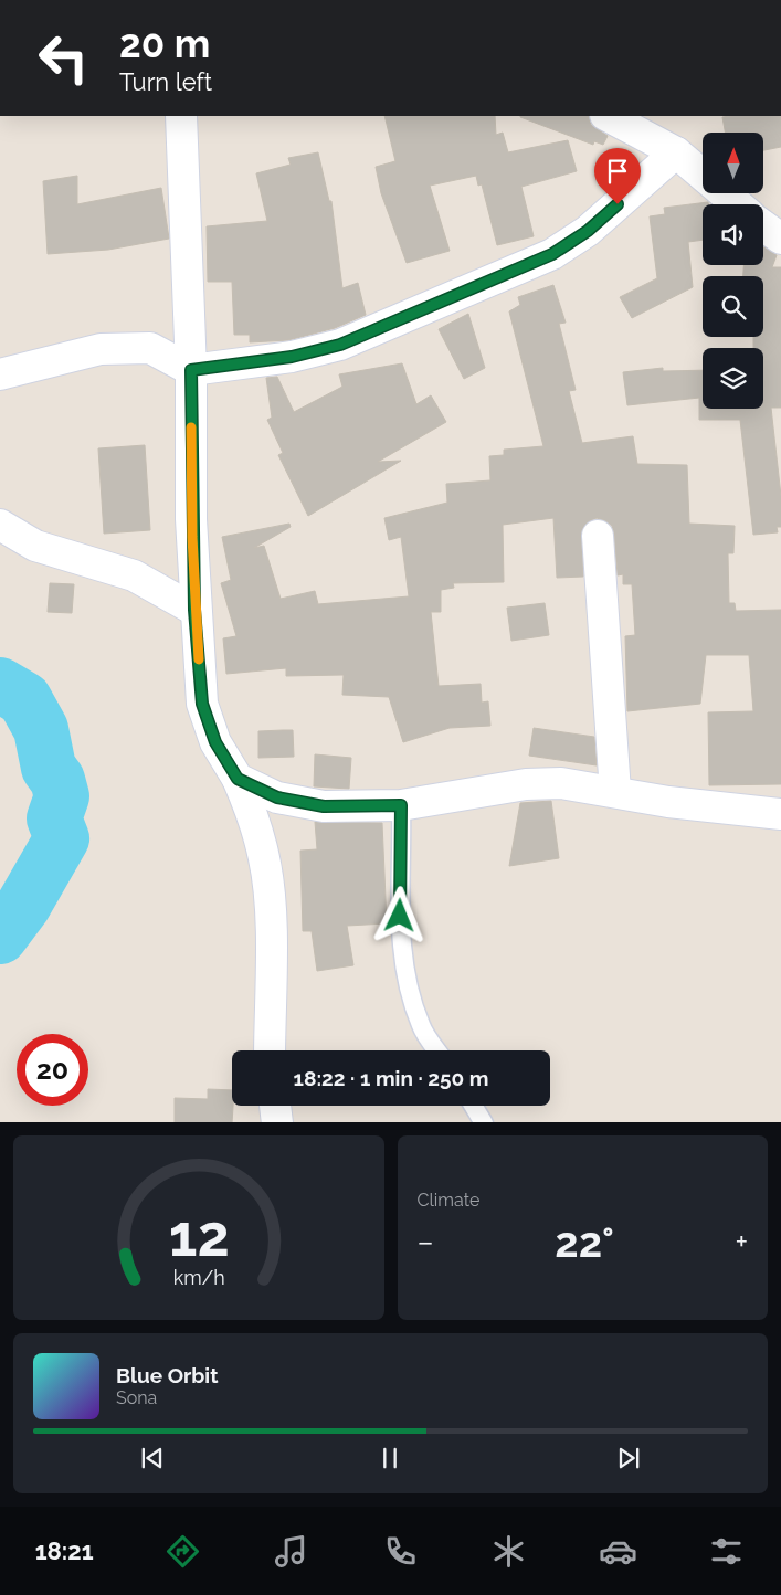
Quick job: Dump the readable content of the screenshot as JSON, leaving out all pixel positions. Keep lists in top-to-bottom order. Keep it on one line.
{"north":"top","page":{"turn":["20 m","Turn left"],"limit":"20","trip":"18:22 · 1 min · 250 m","tile":"Climate","heat":["−","22°","+"],"song":["Blue Orbit","Sona"],"tabs":"18:21","gauge":["12","km/h"]}}
